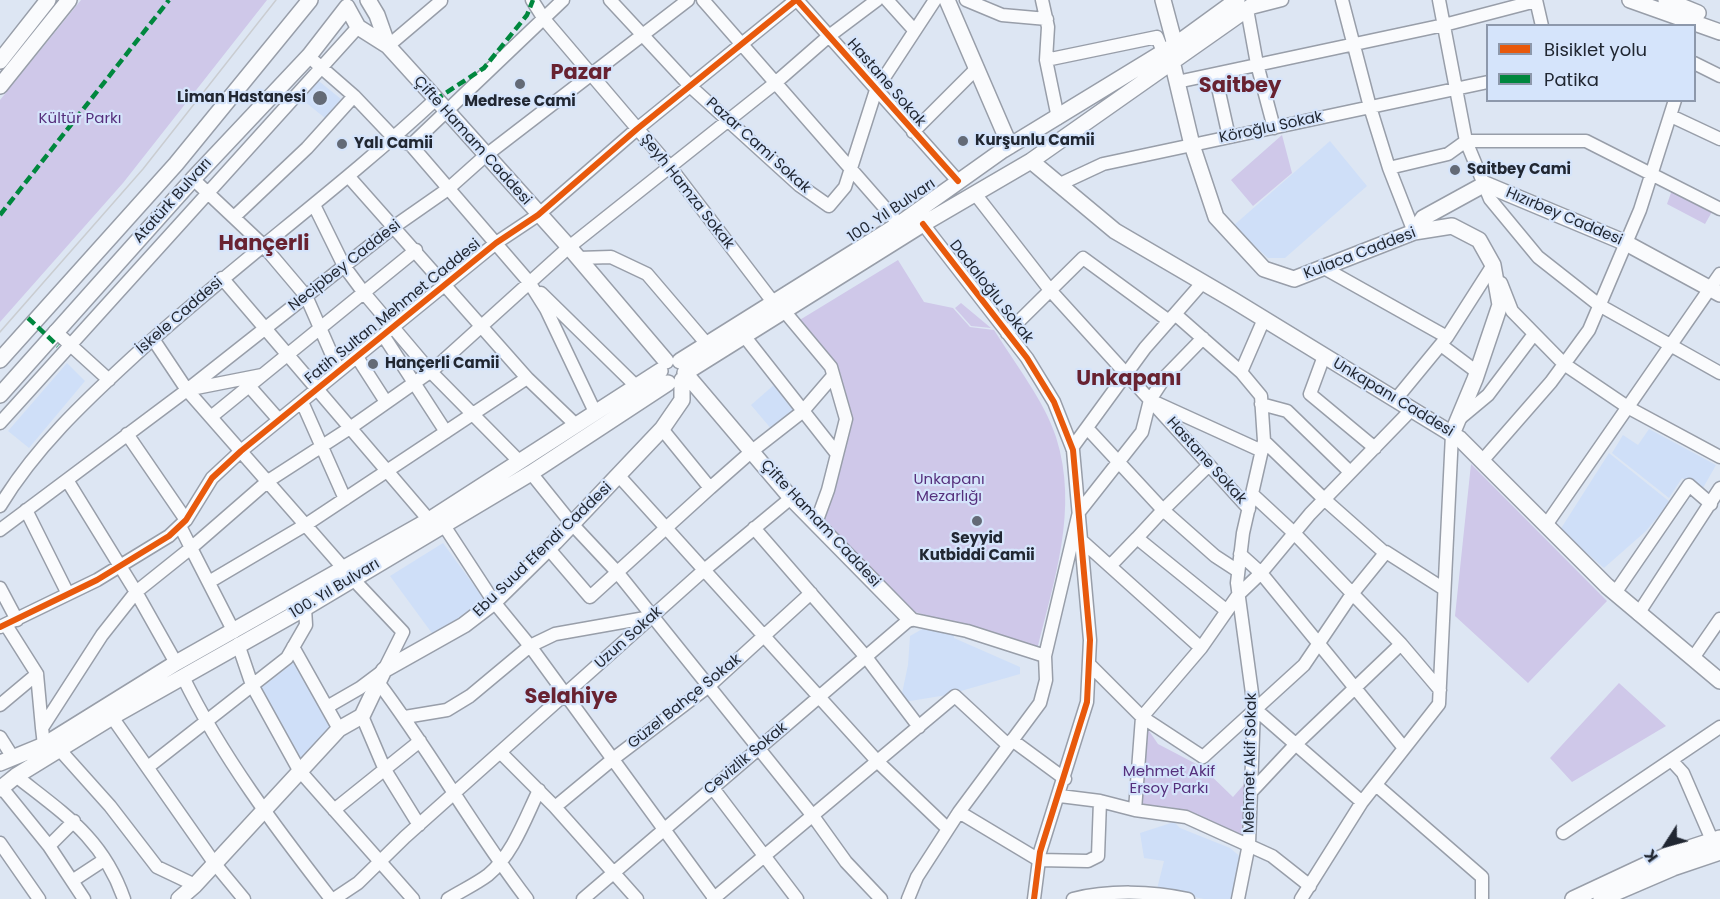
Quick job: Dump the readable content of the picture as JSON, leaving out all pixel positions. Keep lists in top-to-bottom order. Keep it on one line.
{"streets":{"main road":["Çifte Hamam Caddesi","Atatürk Bulvarı","100. Yıl Bulvarı","Hızırbey Caddesi","Kulaca Caddesi","Unkapanı Caddesi","Ebu Suud Efendi Caddesi"],"street":["Hastane Sokak","Köroğlu Sokak","Pazar Cami Sokak","Şeyh Hamza Sokak","Necipbey Caddesi","Dadaloğlu Sokak","Fatih Sultan Mehmet Caddesi","İskele Caddesi","Uzun Sokak","Güzel Bahçe Sokak","Cevizlik Sokak","Mehmet Akif Sokak"]},"crossings":[["Hastane Sokak","100. Yıl Bulvarı"],["Hastane Sokak","Fatih Sultan Mehmet Caddesi"],["Hastane Sokak","Mehmet Akif Sokak"],["Köroğlu Sokak","Kulaca Caddesi"],["Köroğlu Sokak","Unkapanı Caddesi"],["Çifte Hamam Caddesi","Atatürk Bulvarı"],["Çifte Hamam Caddesi","100. Yıl Bulvarı"],["Çifte Hamam Caddesi","Necipbey Caddesi"],["Çifte Hamam Caddesi","Fatih Sultan Mehmet Caddesi"],["Çifte Hamam Caddesi","İskele Caddesi"],["Çifte Hamam Caddesi","Ebu Suud Efendi Caddesi"],["Çifte Hamam Caddesi","Uzun Sokak"],["Çifte Hamam Caddesi","Cevizlik Sokak"],["Pazar Cami Sokak","Necipbey Caddesi"],["Pazar Cami Sokak","Fatih Sultan Mehmet Caddesi"],["Şeyh Hamza Sokak","100. Yıl Bulvarı"],["Şeyh Hamza Sokak","Necipbey Caddesi"],["Şeyh Hamza Sokak","Fatih Sultan Mehmet Caddesi"],["100. Yıl Bulvarı","Kulaca Caddesi"],["100. Yıl Bulvarı","Dadaloğlu Sokak"],["100. Yıl Bulvarı","Unkapanı Caddesi"],["100. Yıl Bulvarı","Ebu Suud Efendi Caddesi"],["Kulaca Caddesi","Unkapanı Caddesi"]],"districts":["Pazar","Saitbey","Hançerli","Unkapanı","Selahiye"],"parks":["Kültür Parkı","Unkapanı Mezarlığı","Mehmet Akif Ersoy Parkı"],"places":["Medrese Cami","Liman Hastanesi","Kurşunlu Camii","Yalı Camii","Saitbey Cami","Hançerli Camii","Seyyid Kutbiddi Camii"],"legend":["Bisiklet yolu","Patika"],"north":"bottom left"}
